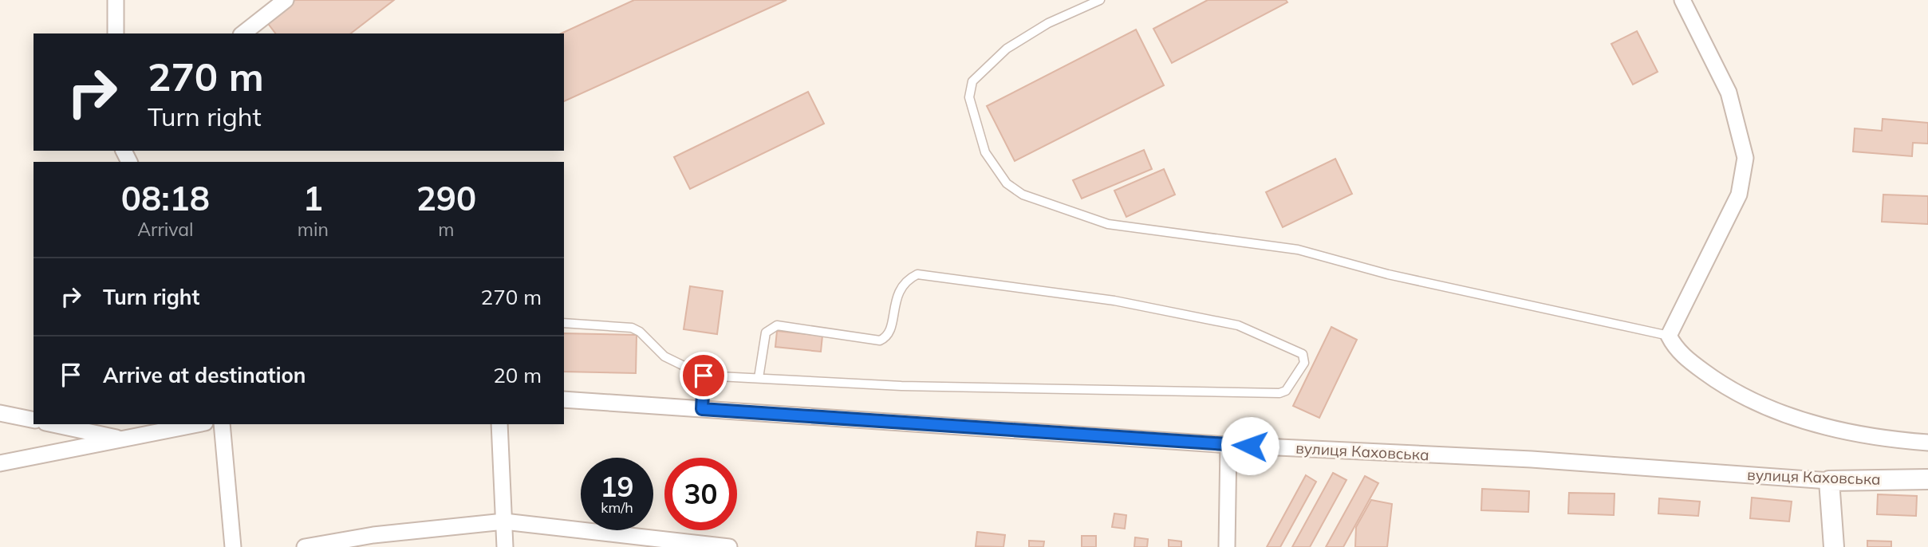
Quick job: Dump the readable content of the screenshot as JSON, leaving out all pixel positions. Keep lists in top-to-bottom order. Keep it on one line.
{"streets":{"street":["вулиця Каховська"]},"page":{"turn":["270 m","Turn right"],"eta":["08:18","Arrival","1","min","290","m"],"list":[{"name":"Turn right","value":"270 m"},{"name":"Arrive at destination","value":"20 m"}],"speed":"19 km/h","limit":"30"}}
